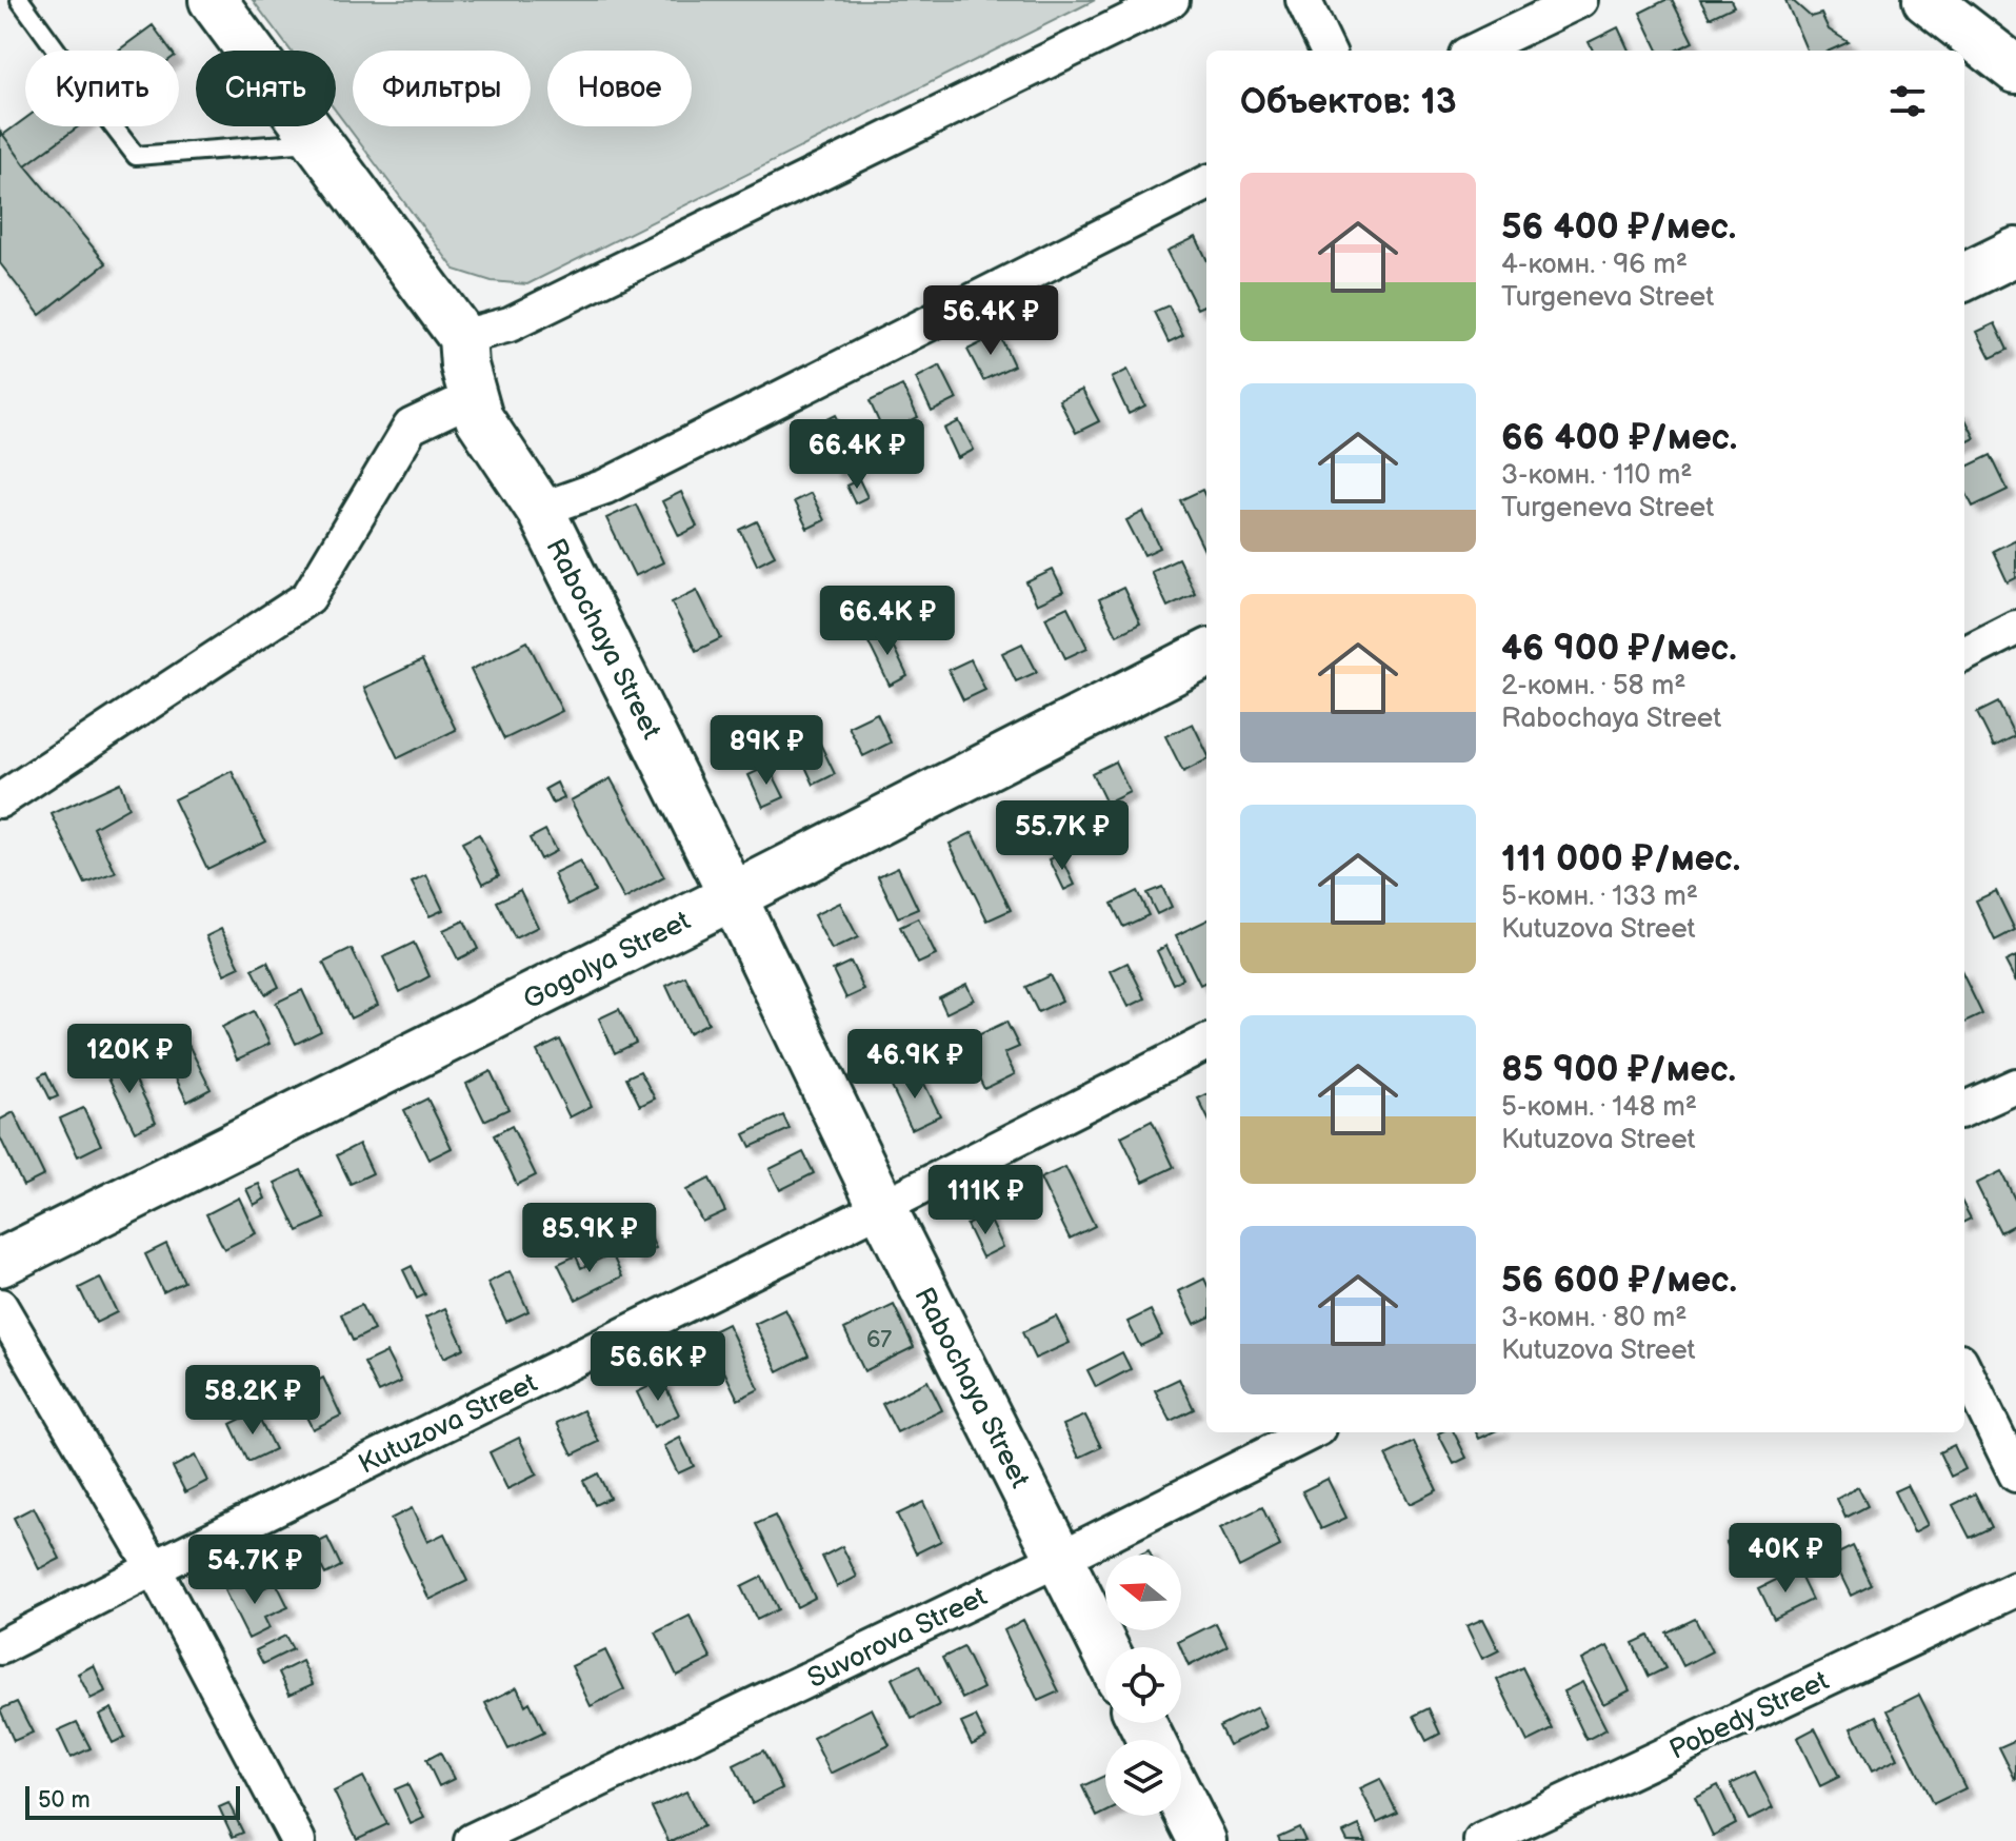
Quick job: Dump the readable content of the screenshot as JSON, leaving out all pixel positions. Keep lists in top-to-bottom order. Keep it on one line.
{"streets":{"street":["Rabochaya Street","Gogolya Street","Kutuzova Street","Suvorova Street","Pobedy Street"]},"crossings":[["Rabochaya Street","Gogolya Street"],["Rabochaya Street","Kutuzova Street"],["Rabochaya Street","Suvorova Street"]],"house_numbers":["67"],"scale_bar":"50 m","north":"left","page":{"chip":["Купить","Снять","Фильтры","Новое"],"heading":"Объектов: 13","list":[{"name":"56 400 ₽/мес.","note":"4-комн. · 96 m² · Turgeneva Street"},{"name":"66 400 ₽/мес.","note":"3-комн. · 110 m² · Turgeneva Street"},{"name":"46 900 ₽/мес.","note":"2-комн. · 58 m² · Rabochaya Street"},{"name":"111 000 ₽/мес.","note":"5-комн. · 133 m² · Kutuzova Street"},{"name":"85 900 ₽/мес.","note":"5-комн. · 148 m² · Kutuzova Street"},{"name":"56 600 ₽/мес.","note":"3-комн. · 80 m² · Kutuzova Street"}],"price":["56.4K ₽","66.4K ₽","66.4K ₽","89K ₽","55.7K ₽","120K ₽","46.9K ₽","111K ₽","85.9K ₽","56.6K ₽","58.2K ₽","40K ₽","54.7K ₽"],"scale":"50 m"}}
